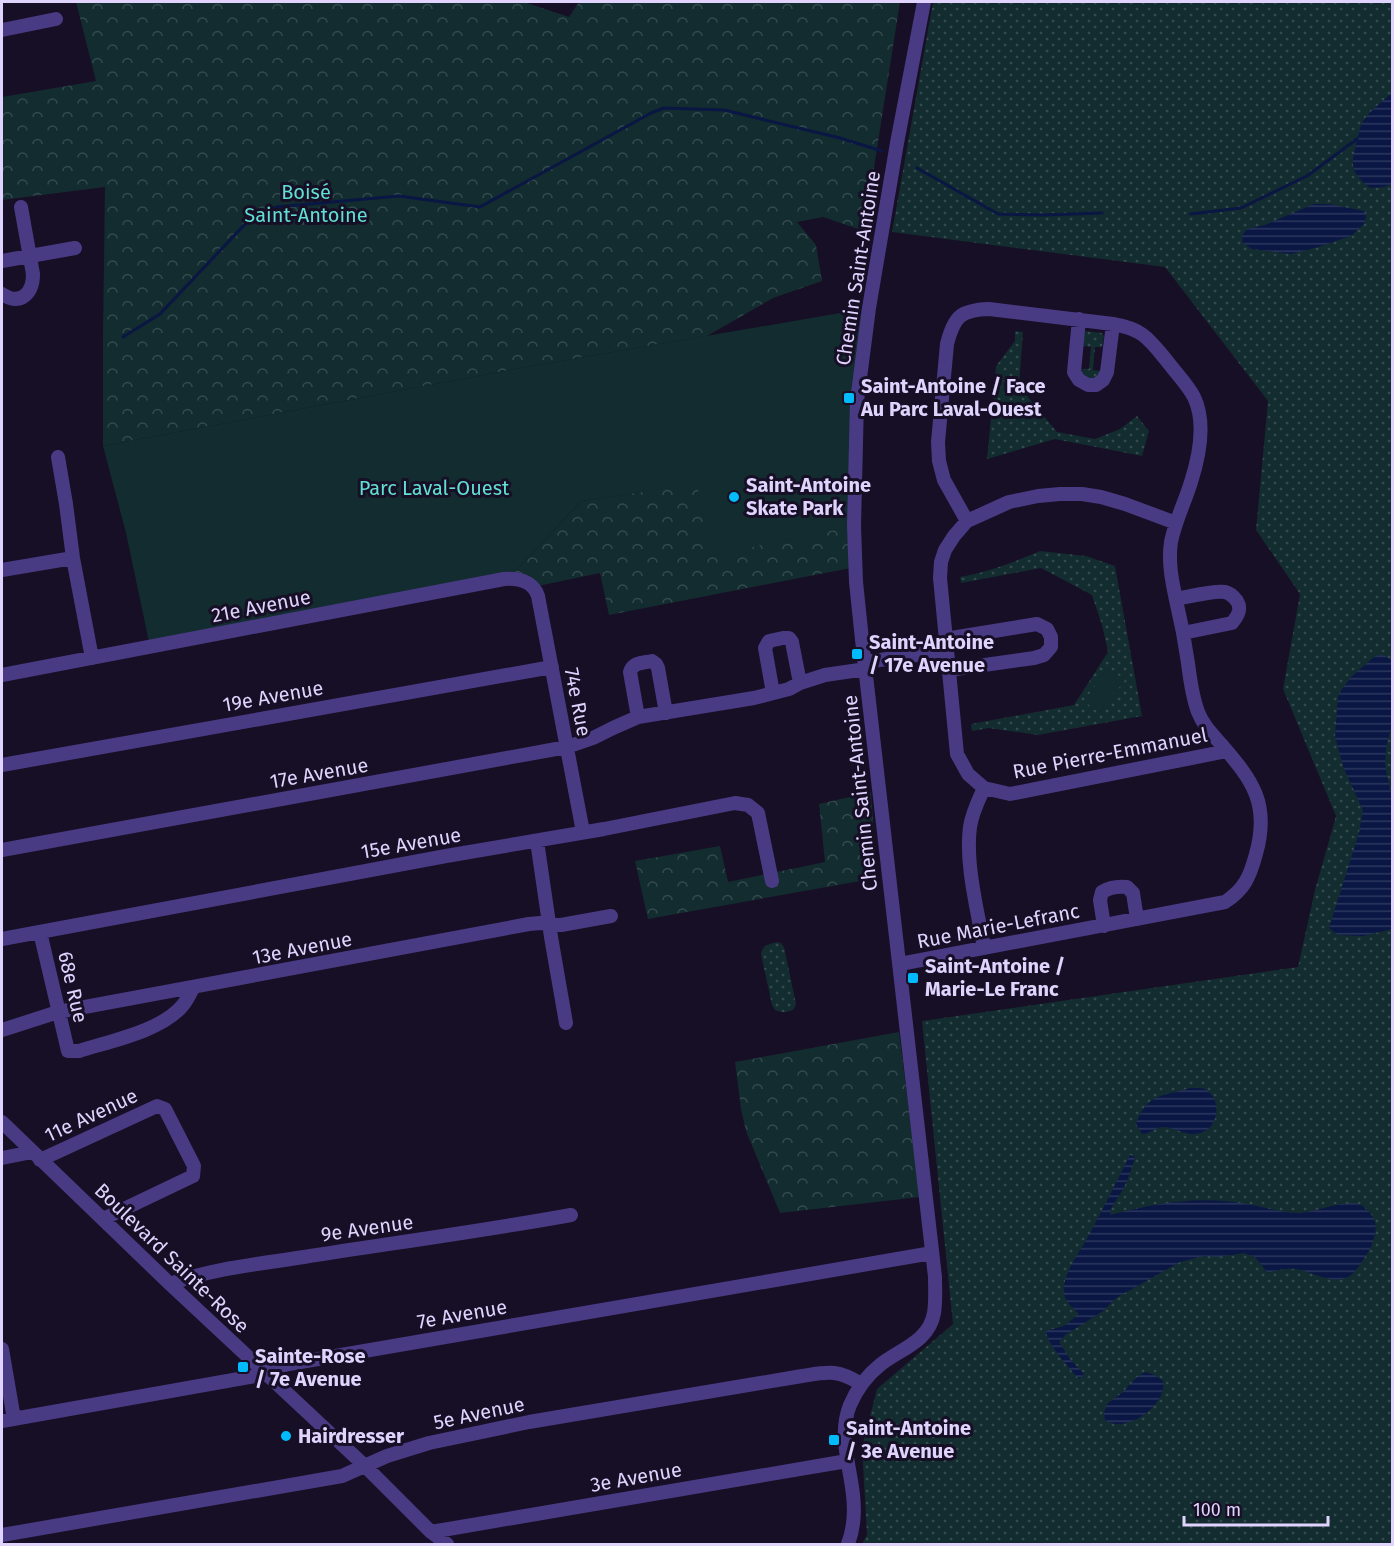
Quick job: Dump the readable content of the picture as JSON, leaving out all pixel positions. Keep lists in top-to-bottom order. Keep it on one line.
{"streets":{"street":["Chemin Saint-Antoine","21e Avenue","19e Avenue","74e Rue","Rue Pierre-Emmanuel","17e Avenue","15e Avenue","Rue Marie-Lefranc","13e Avenue","68e Rue","11e Avenue","9e Avenue","Boulevard Sainte-Rose","7e Avenue","5e Avenue","3e Avenue"]},"crossings":[["Chemin Saint-Antoine","17e Avenue"],["Chemin Saint-Antoine","Rue Marie-Lefranc"],["Chemin Saint-Antoine","7e Avenue"],["Chemin Saint-Antoine","5e Avenue"],["Chemin Saint-Antoine","3e Avenue"],["21e Avenue","74e Rue"],["19e Avenue","74e Rue"],["74e Rue","17e Avenue"],["74e Rue","15e Avenue"],["Rue Pierre-Emmanuel","Rue Marie-Lefranc"],["15e Avenue","68e Rue"],["13e Avenue","68e Rue"],["11e Avenue","Boulevard Sainte-Rose"],["9e Avenue","Boulevard Sainte-Rose"],["Boulevard Sainte-Rose","7e Avenue"],["Boulevard Sainte-Rose","5e Avenue"],["Boulevard Sainte-Rose","3e Avenue"]],"parks":["Boisé Saint-Antoine","Parc Laval-Ouest"],"places":{"transit":["Saint-Antoine / Face Au Parc Laval-Ouest","Saint-Antoine / 17e Avenue","Saint-Antoine / Marie-Le Franc","Sainte-Rose / 7e Avenue","Saint-Antoine / 3e Avenue"],"other":["Saint-Antoine Skate Park","Hairdresser"]},"scale_bar":"100 m"}
